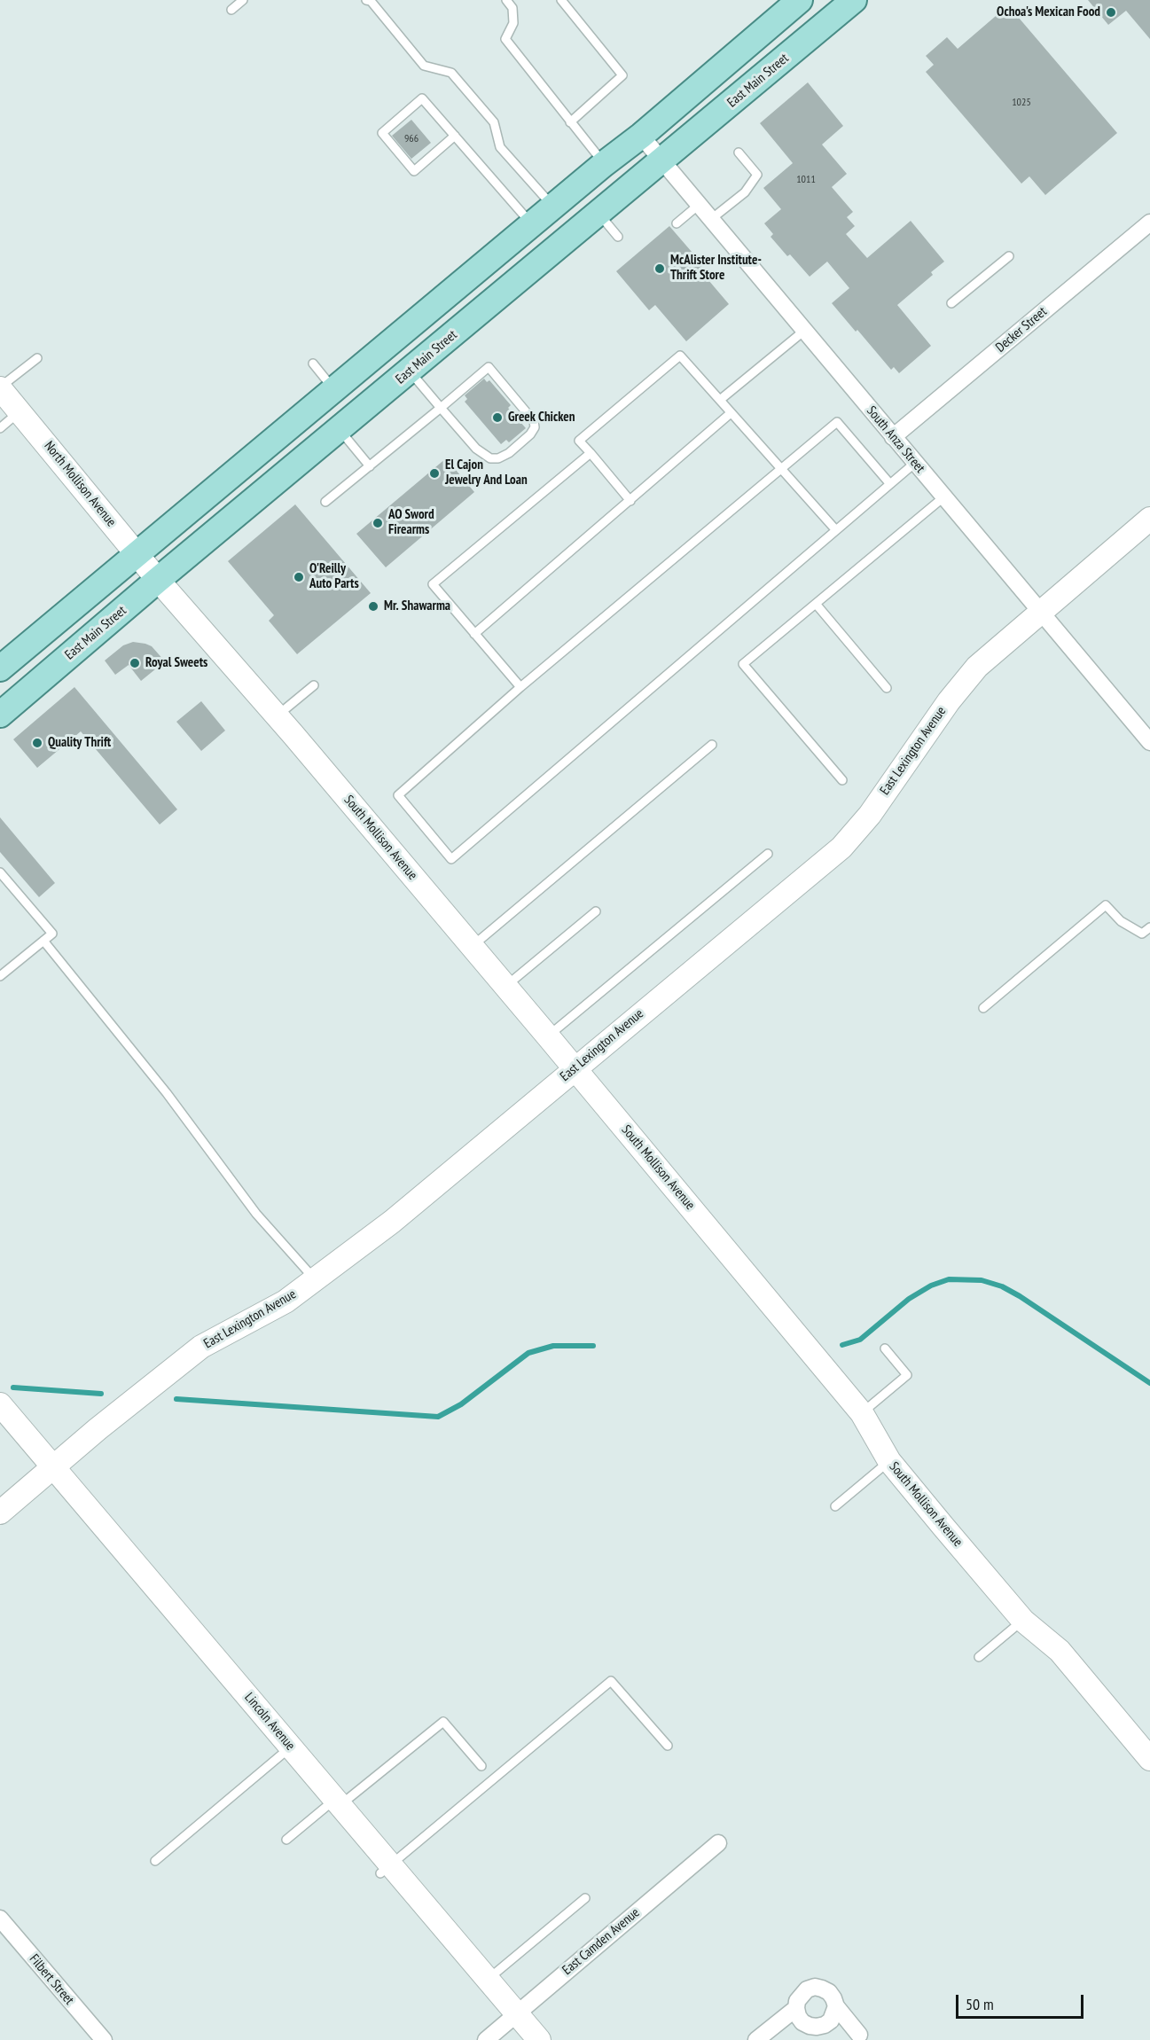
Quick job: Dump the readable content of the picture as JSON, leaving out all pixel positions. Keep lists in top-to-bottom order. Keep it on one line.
{"streets":{"main road":["East Main Street"],"street":["Decker Street","South Anza Street","North Mollison Avenue","East Lexington Avenue","South Mollison Avenue","Lincoln Avenue","East Camden Avenue","Filbert Street"]},"crossings":[["East Main Street","South Anza Street"],["East Main Street","North Mollison Avenue"],["East Main Street","South Mollison Avenue"],["Decker Street","South Anza Street"],["South Anza Street","East Lexington Avenue"],["North Mollison Avenue","South Mollison Avenue"],["East Lexington Avenue","South Mollison Avenue"],["East Lexington Avenue","Lincoln Avenue"],["Lincoln Avenue","East Camden Avenue"]],"places":["Ochoa's Mexican Food","McAlister Institute- Thrift Store","Greek Chicken","El Cajon Jewelry And Loan","AO Sword Firearms","O'Reilly Auto Parts","Mr. Shawarma","Royal Sweets","Quality Thrift"],"house_numbers":["1025","966","1011"],"scale_bar":"50 m"}
